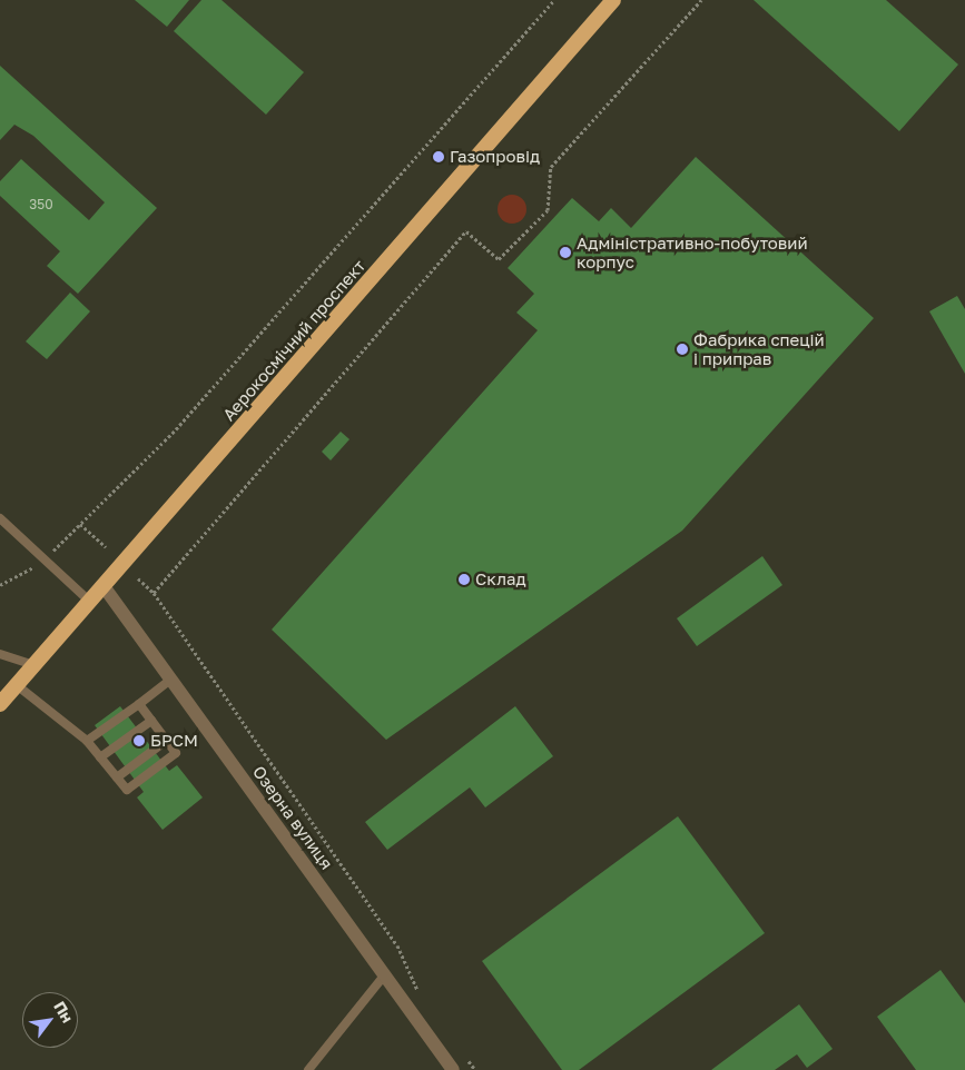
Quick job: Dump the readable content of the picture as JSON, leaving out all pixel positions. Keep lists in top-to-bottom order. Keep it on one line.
{"streets":{"highway":["Аерокосмічний проспект"],"street":["Озерна вулиця"]},"crossings":[["Аерокосмічний проспект","Озерна вулиця"]],"places":["Газопровiд","Адміністративно-побутовий корпус","Фабрика спецій і приправ","Склад","БРСМ"],"house_numbers":["350"],"north":"top right"}
